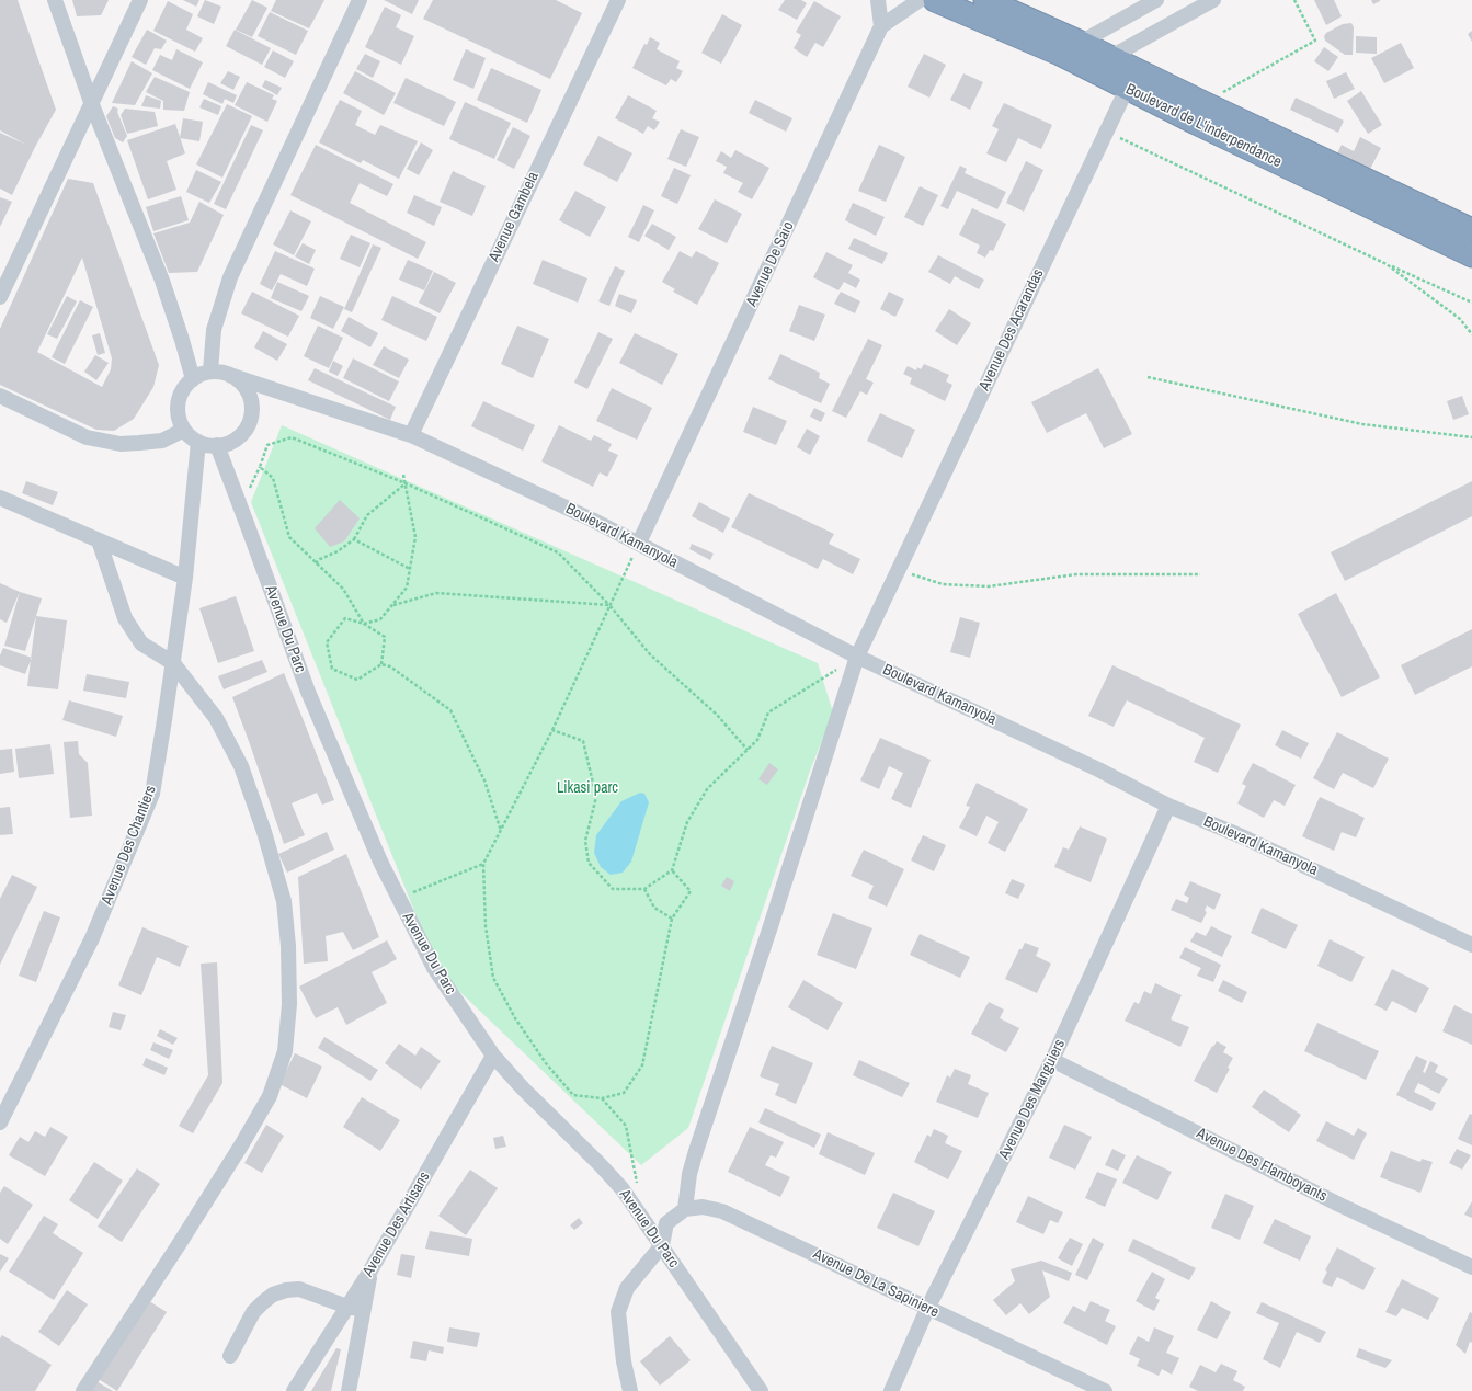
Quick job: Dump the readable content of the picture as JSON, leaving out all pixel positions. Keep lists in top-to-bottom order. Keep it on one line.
{"streets":{"highway":["Boulevard de L'inderpendance"],"street":["Avenue Gambela","Avenue De Saio","Avenue Des Acarandas","Boulevard Kamanyola","Avenue Du Parc","Avenue Des Chantiers","Avenue Des Manguiers","Avenue Des Flamboyants","Avenue Des Artisans","Avenue De La Sapiniere"]},"crossings":[["Boulevard de L'inderpendance","Avenue Des Acarandas"],["Avenue Gambela","Boulevard Kamanyola"],["Avenue De Saio","Boulevard Kamanyola"],["Avenue Des Acarandas","Boulevard Kamanyola"],["Avenue Des Acarandas","Avenue De La Sapiniere"],["Boulevard Kamanyola","Avenue Du Parc"],["Boulevard Kamanyola","Avenue Des Chantiers"],["Boulevard Kamanyola","Avenue Des Manguiers"],["Avenue Du Parc","Avenue Des Chantiers"],["Avenue Du Parc","Avenue Des Artisans"],["Avenue Des Manguiers","Avenue Des Flamboyants"],["Avenue Des Manguiers","Avenue De La Sapiniere"]],"parks":["Likasi parc"]}
